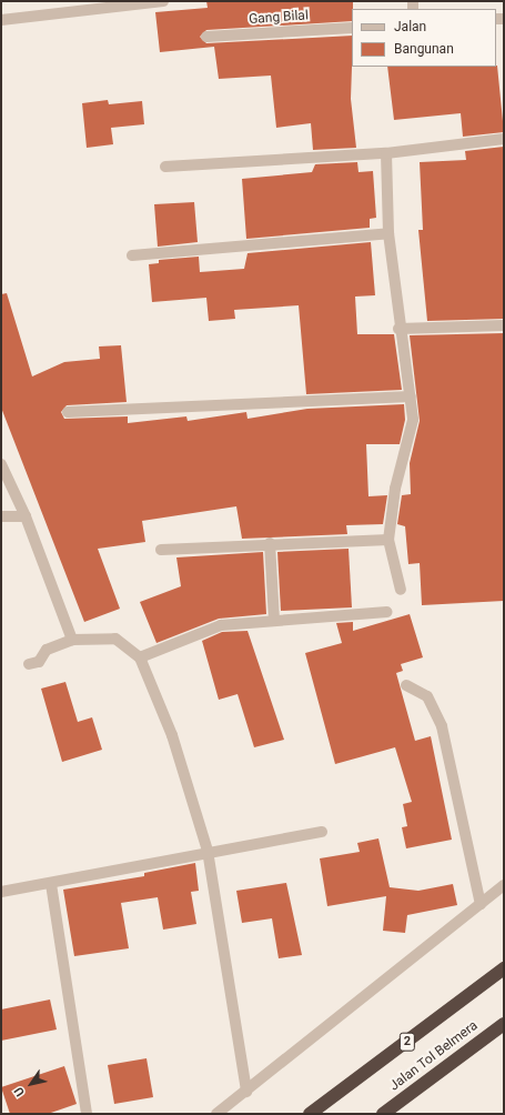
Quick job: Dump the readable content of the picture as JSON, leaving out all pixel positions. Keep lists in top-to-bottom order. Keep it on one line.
{"streets":{"highway":["2","Jalan Tol Belmera"],"street":["Gang Bilal"]},"legend":["Jalan","Bangunan"],"north":"bottom left"}
